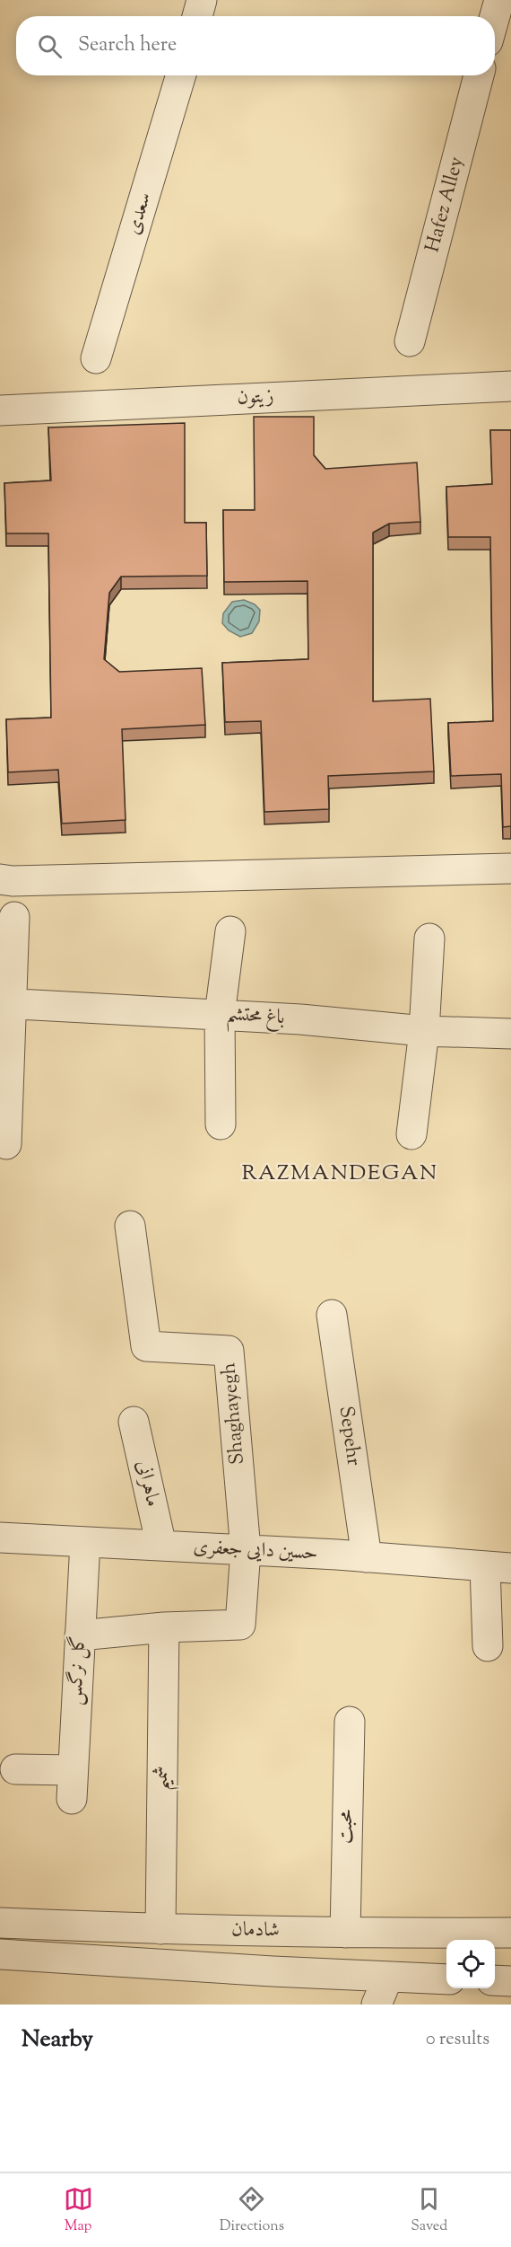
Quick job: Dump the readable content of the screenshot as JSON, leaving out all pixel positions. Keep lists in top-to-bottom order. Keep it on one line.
{"streets":{"street":["Hafez Alley","سعدی","زیتون","باغ محتشم","Shaghayegh","Sepehr","ماهرانی","حسین دایی جعفری","گل نرگس","شمیم","محبت","شادمان"]},"crossings":[["Shaghayegh","حسین دایی جعفری"],["Sepehr","حسین دایی جعفری"],["ماهرانی","حسین دایی جعفری"],["حسین دایی جعفری","گل نرگس"],["شمیم","شادمان"],["محبت","شادمان"]],"districts":["RAZMANDEGAN"],"page":{"search":"Search here","heading":["Nearby","0 results"],"nav":["Map","Directions","Saved"]}}
